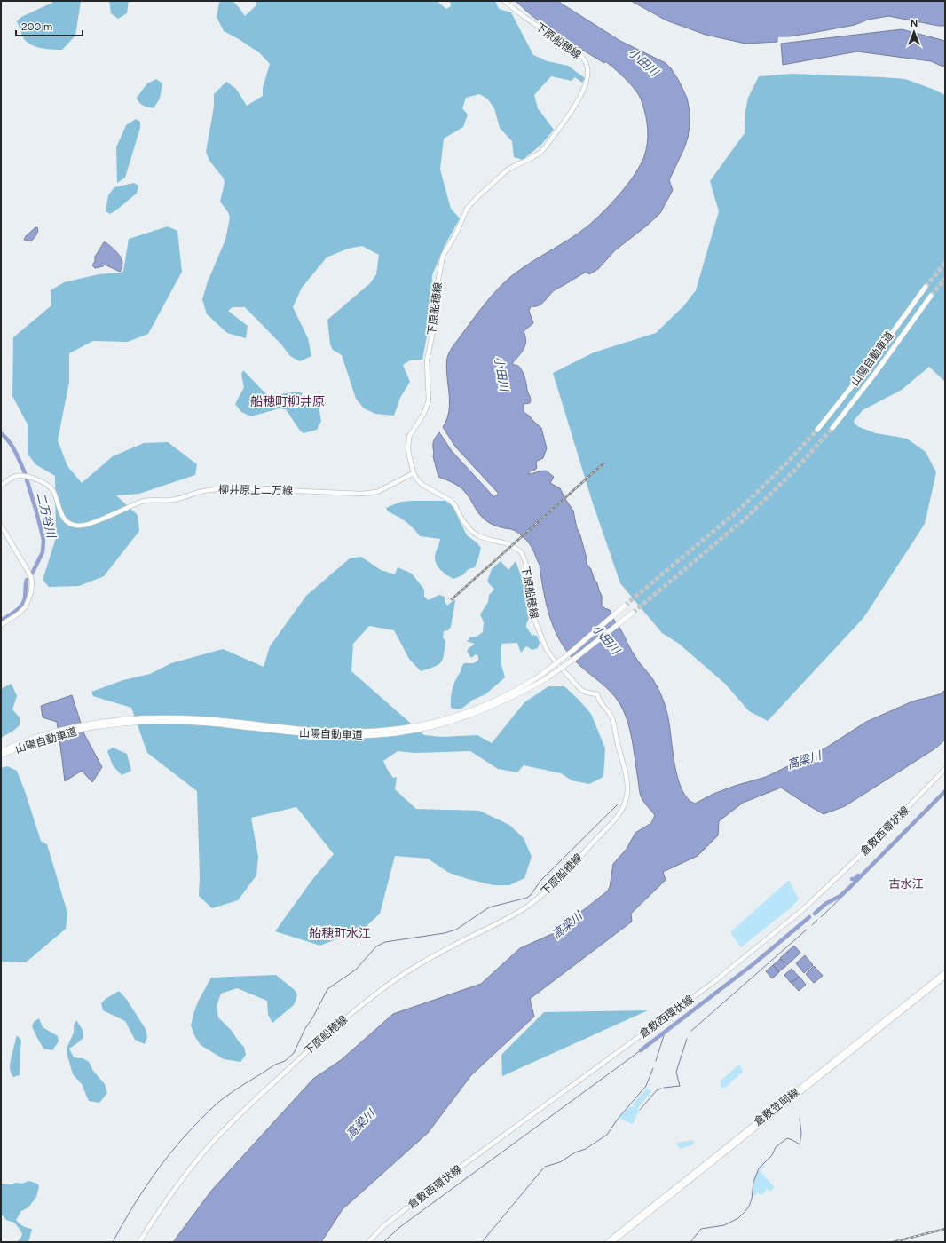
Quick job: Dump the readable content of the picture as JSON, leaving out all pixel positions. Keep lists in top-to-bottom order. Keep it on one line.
{"streets":{"highway":["山陽自動車道"],"main road":["下原船穂線","柳井原上二万線","倉敷西環状線","倉敷笠岡線"]},"crossings":[["下原船穂線","柳井原上二万線"]],"districts":["船穂町柳井原","古水江","船穂町水江"],"water":["小田川","二万谷川","高梁川"],"scale_bar":"200 m","north":"top"}
